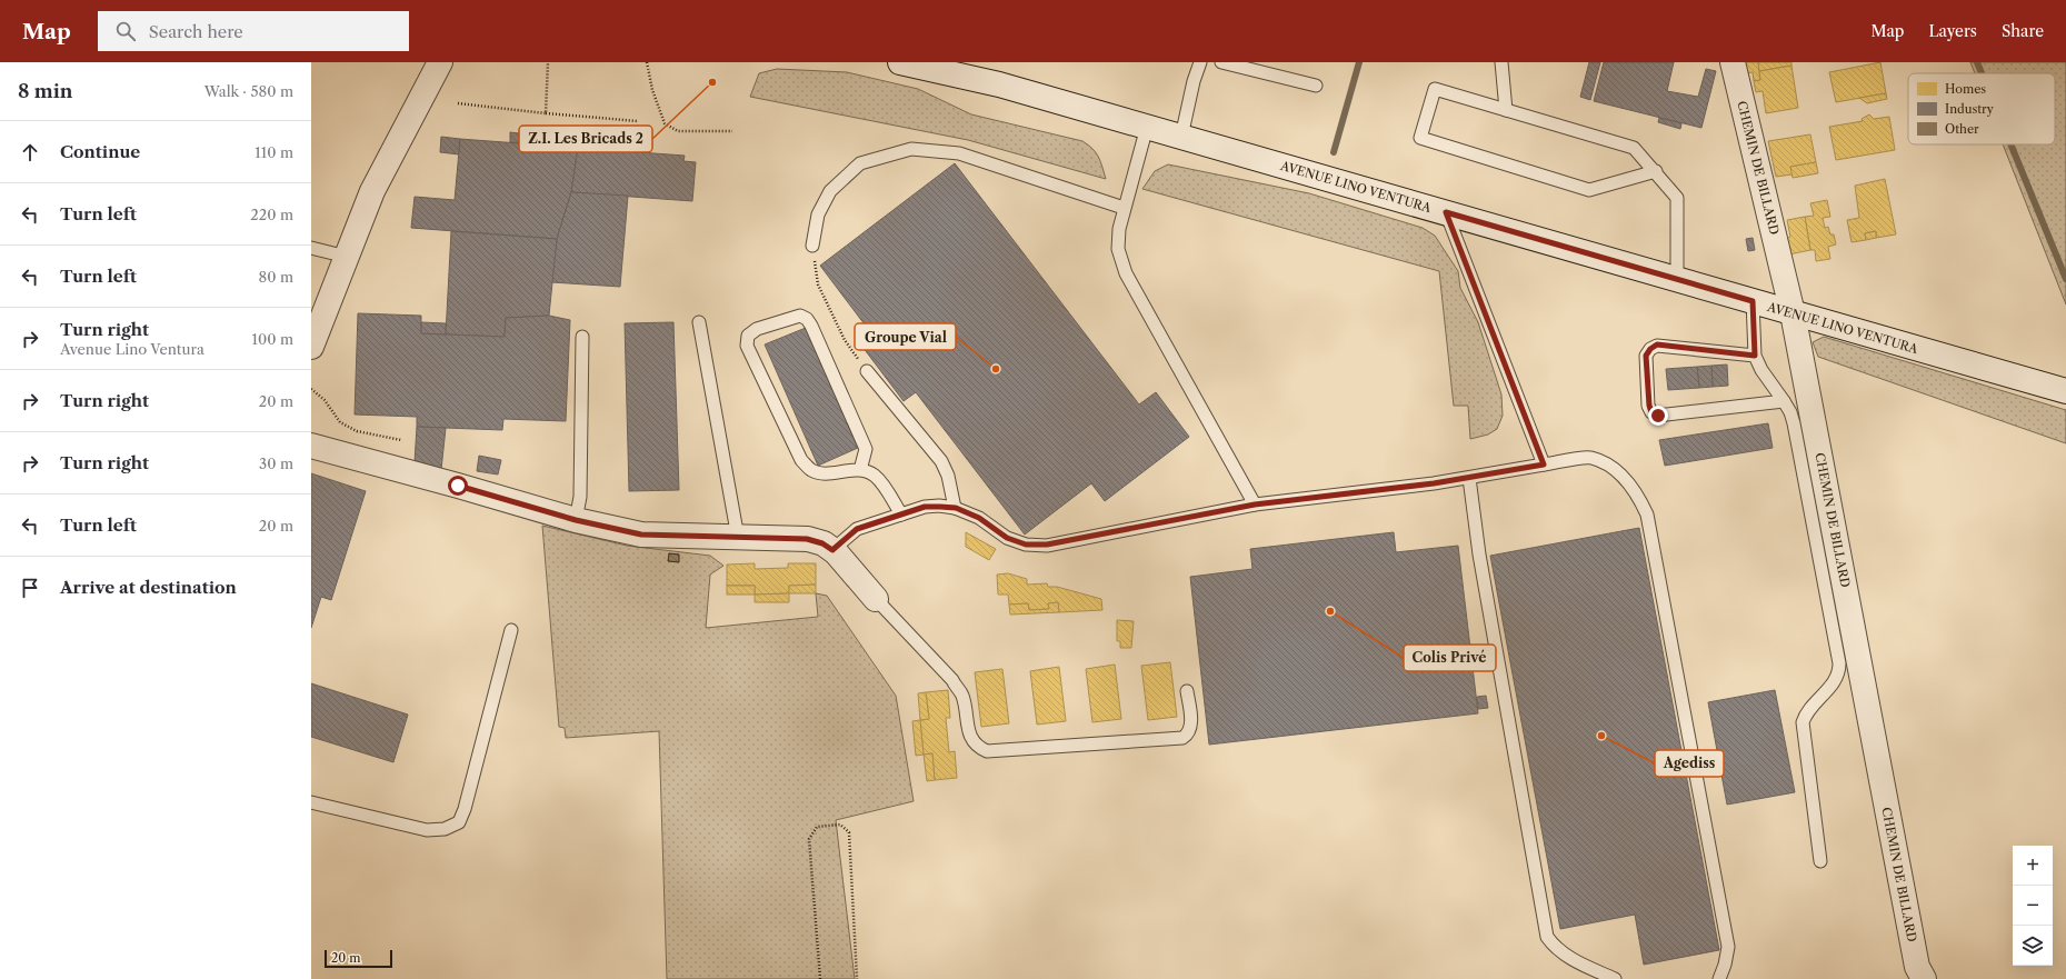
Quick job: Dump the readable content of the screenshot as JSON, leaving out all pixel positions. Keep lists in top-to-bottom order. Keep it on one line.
{"streets":{"street":["CHEMIN DE BILLARD","AVENUE LINO VENTURA"]},"crossings":[["CHEMIN DE BILLARD","AVENUE LINO VENTURA"]],"places":["Z.I. Les Bricads 2","Groupe Vial","Colis Privé","Agediss"],"legend":["Homes","Industry","Other"],"scale_bar":"20 m","page":{"header":"Map","search":"Search here","nav":["Map","Layers","Share"],"heading":["8 min","Walk · 580 m"],"list":[["Continue","110 m"],["Turn left","220 m"],["Turn left","80 m"],["Turn right","Avenue Lino Ventura","100 m"],["Turn right","20 m"],["Turn right","30 m"],["Turn left","20 m"],"Arrive at destination"],"map_buttons":["+","−"],"scale":"20 m"}}
